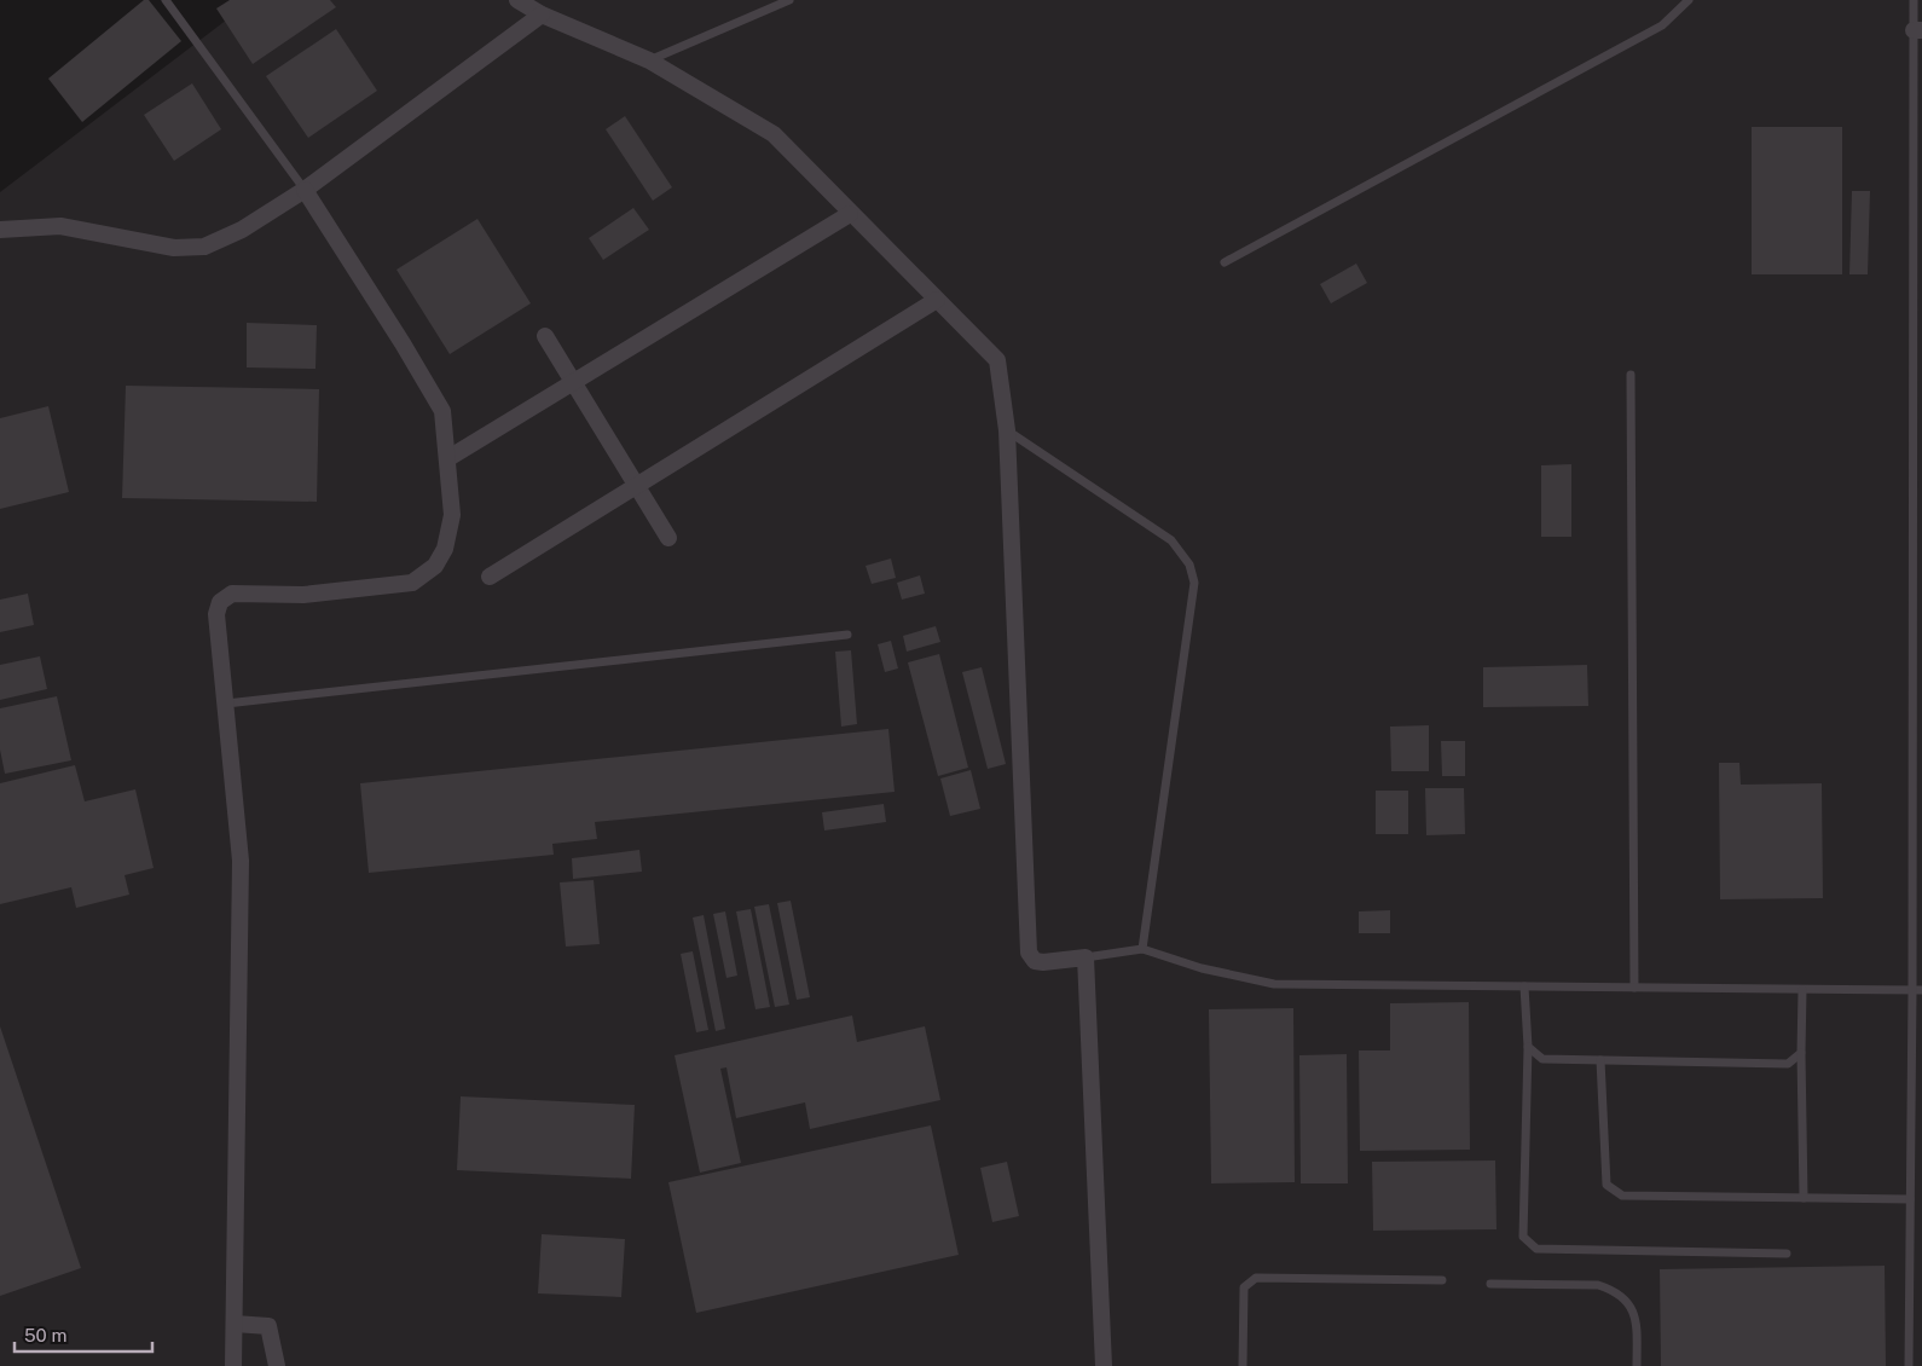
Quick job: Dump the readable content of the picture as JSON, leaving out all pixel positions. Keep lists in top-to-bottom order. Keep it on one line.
{"scale_bar":"50 m"}
